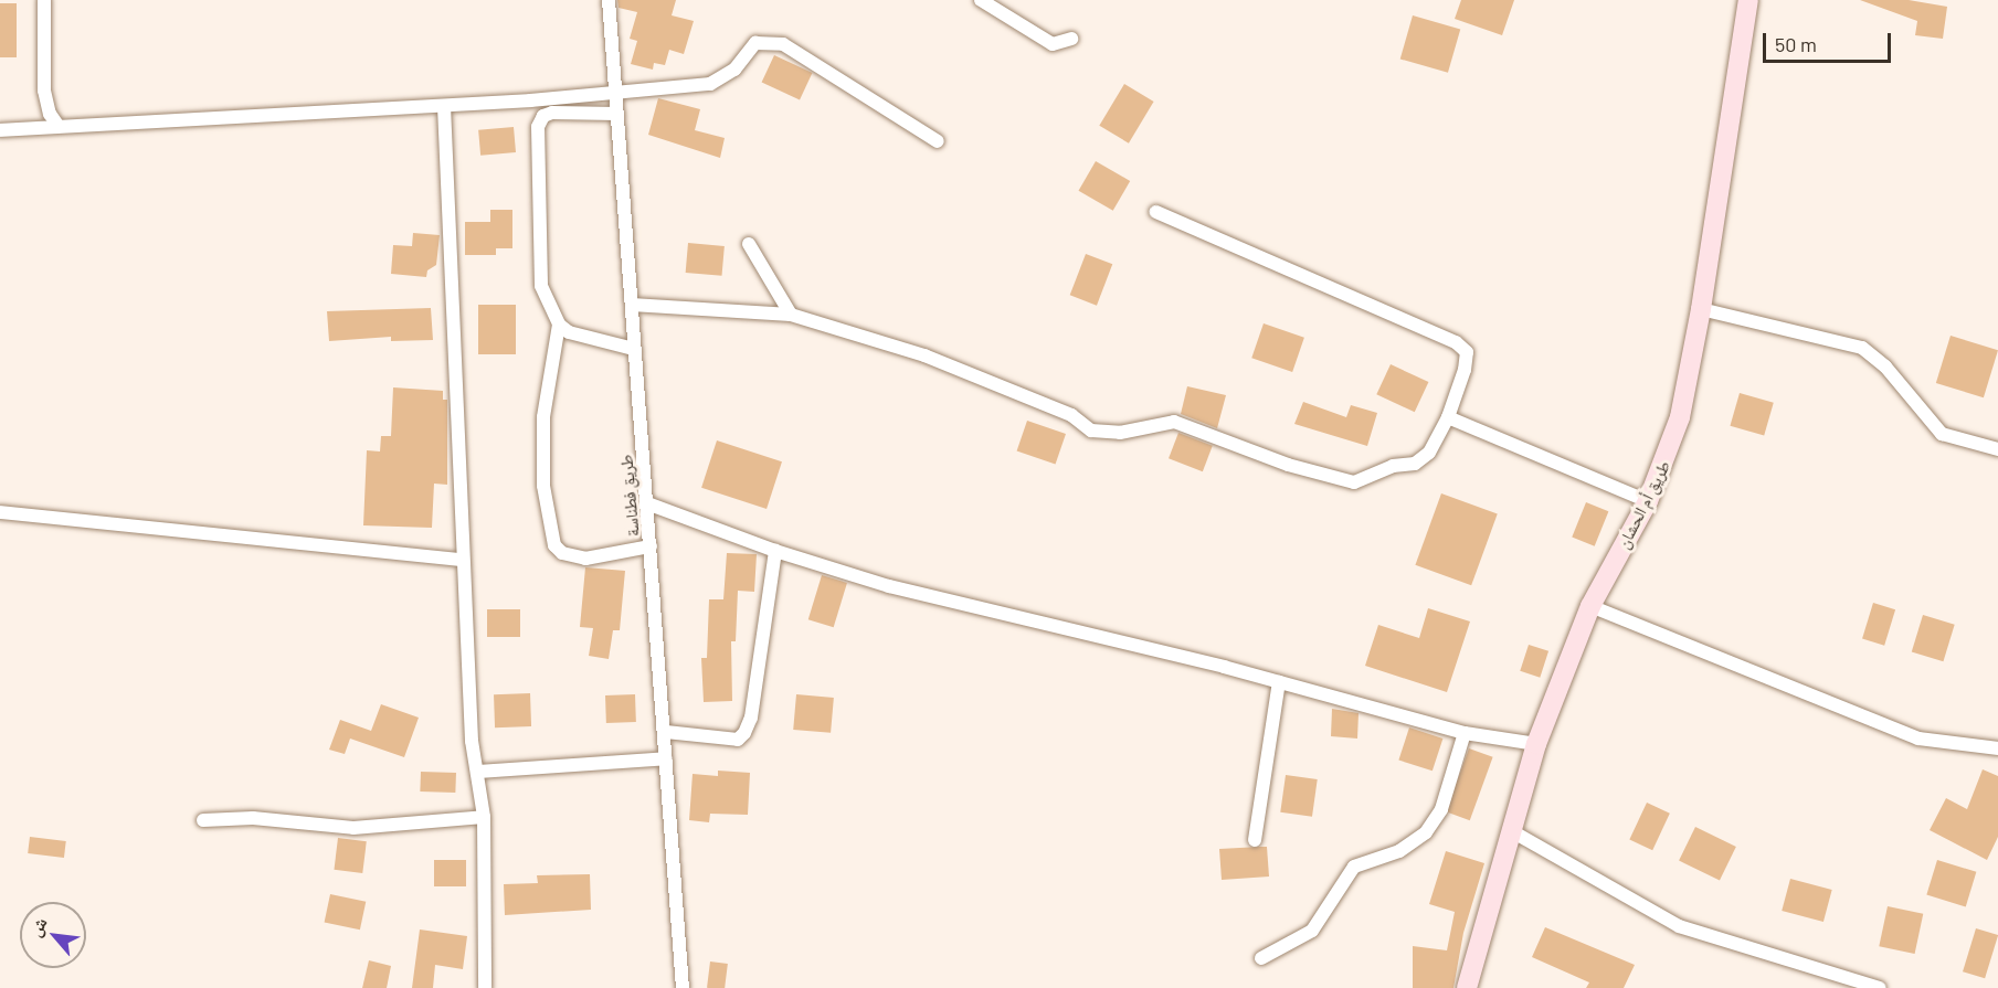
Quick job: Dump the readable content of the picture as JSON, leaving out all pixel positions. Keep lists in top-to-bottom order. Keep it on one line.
{"streets":{"street":["طريق فطناسة","طريق أم الحشان"]},"scale_bar":"50 m","north":"top left"}
